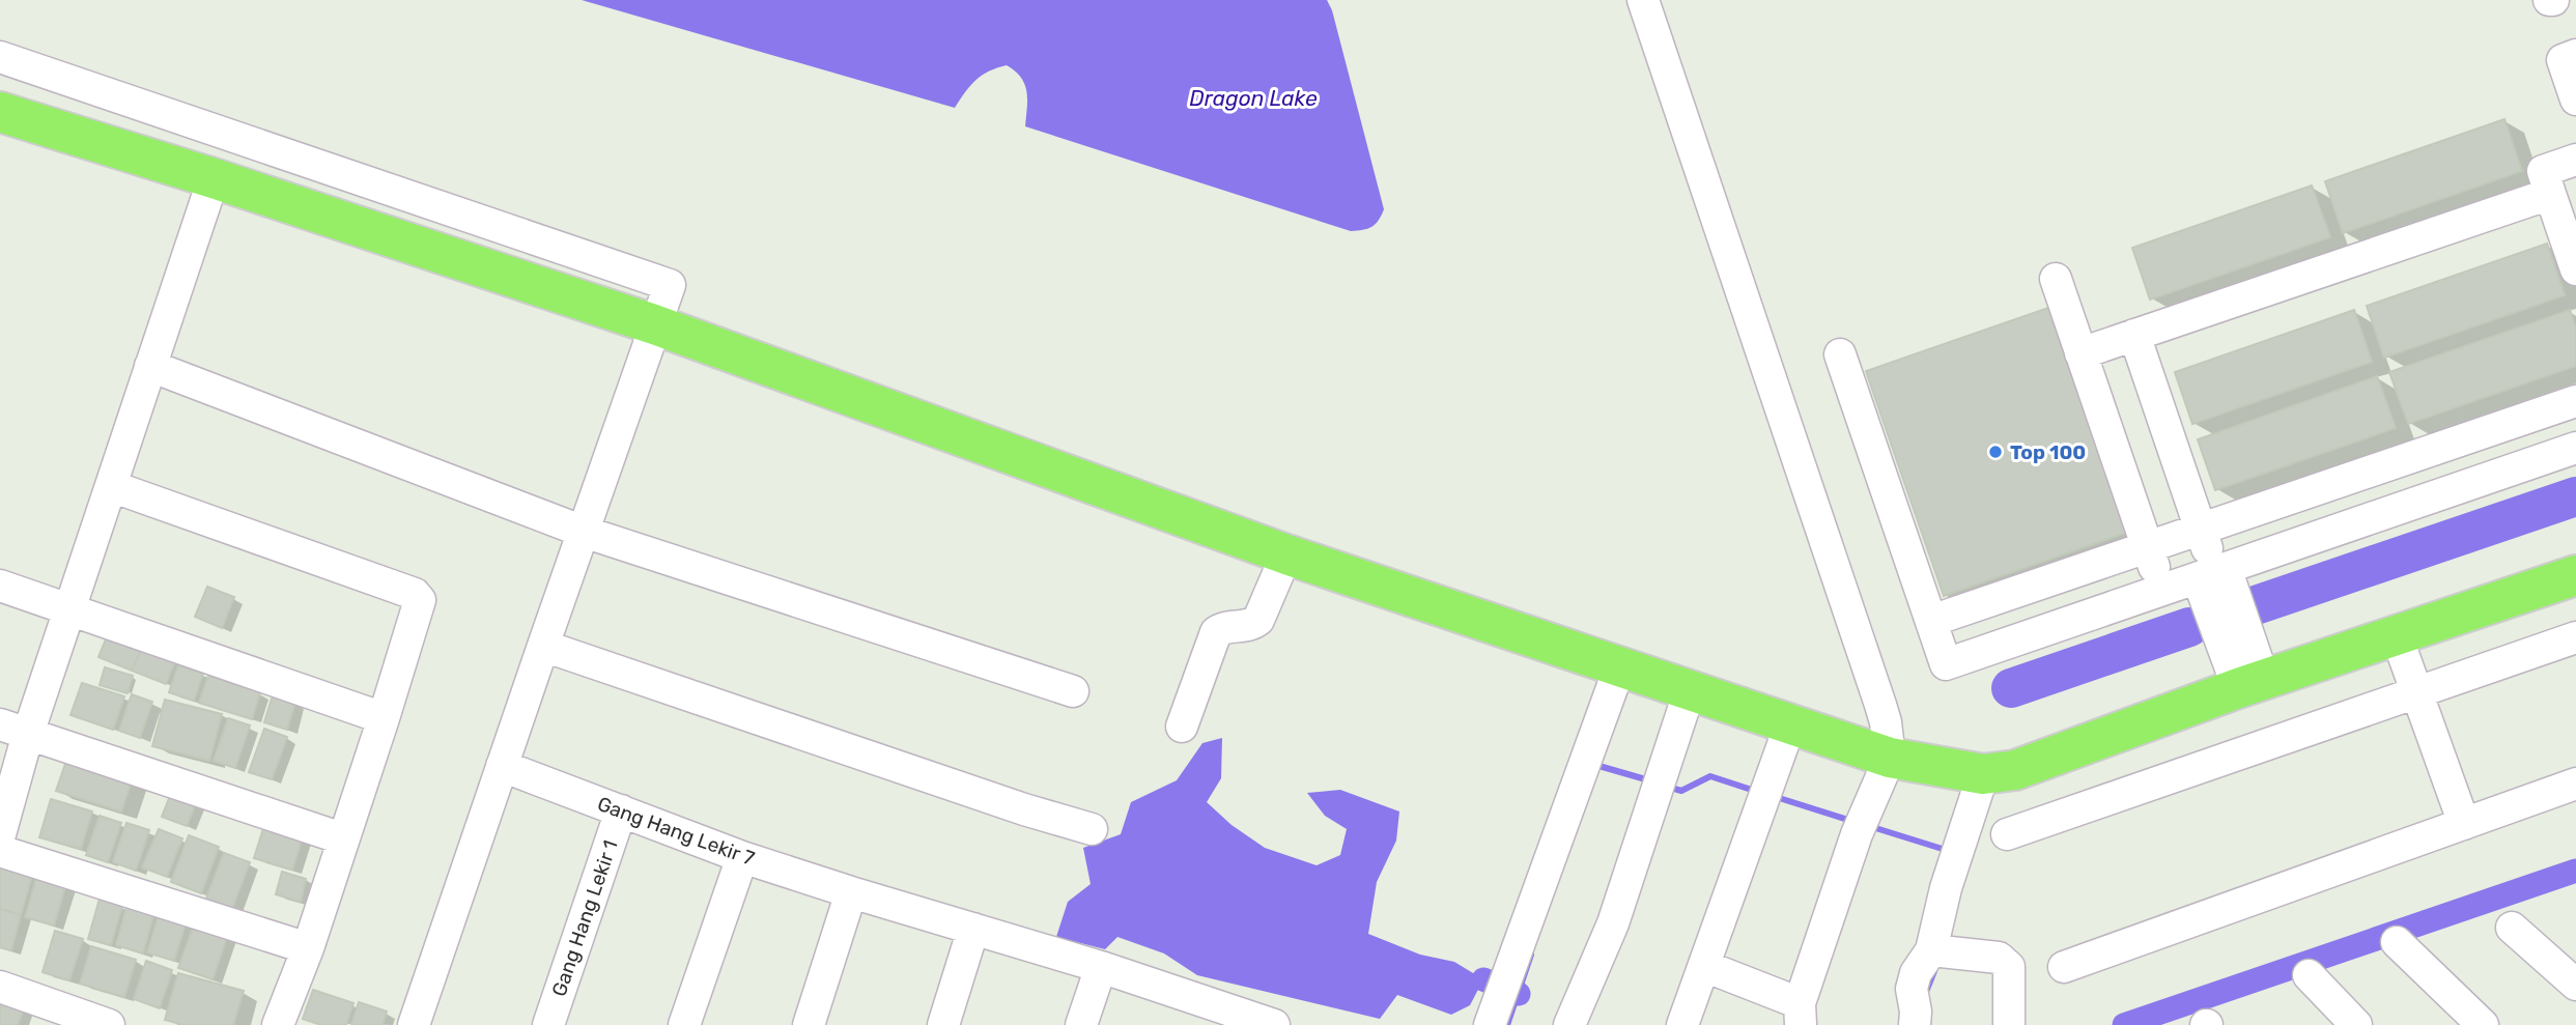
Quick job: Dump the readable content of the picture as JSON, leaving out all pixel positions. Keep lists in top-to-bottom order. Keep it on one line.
{"streets":{"street":["Gang Hang Lekir 7","Gang Hang Lekir 1"]},"crossings":[["Gang Hang Lekir 7","Gang Hang Lekir 1"]],"water":["Dragon Lake"],"places":["Top 100"]}
